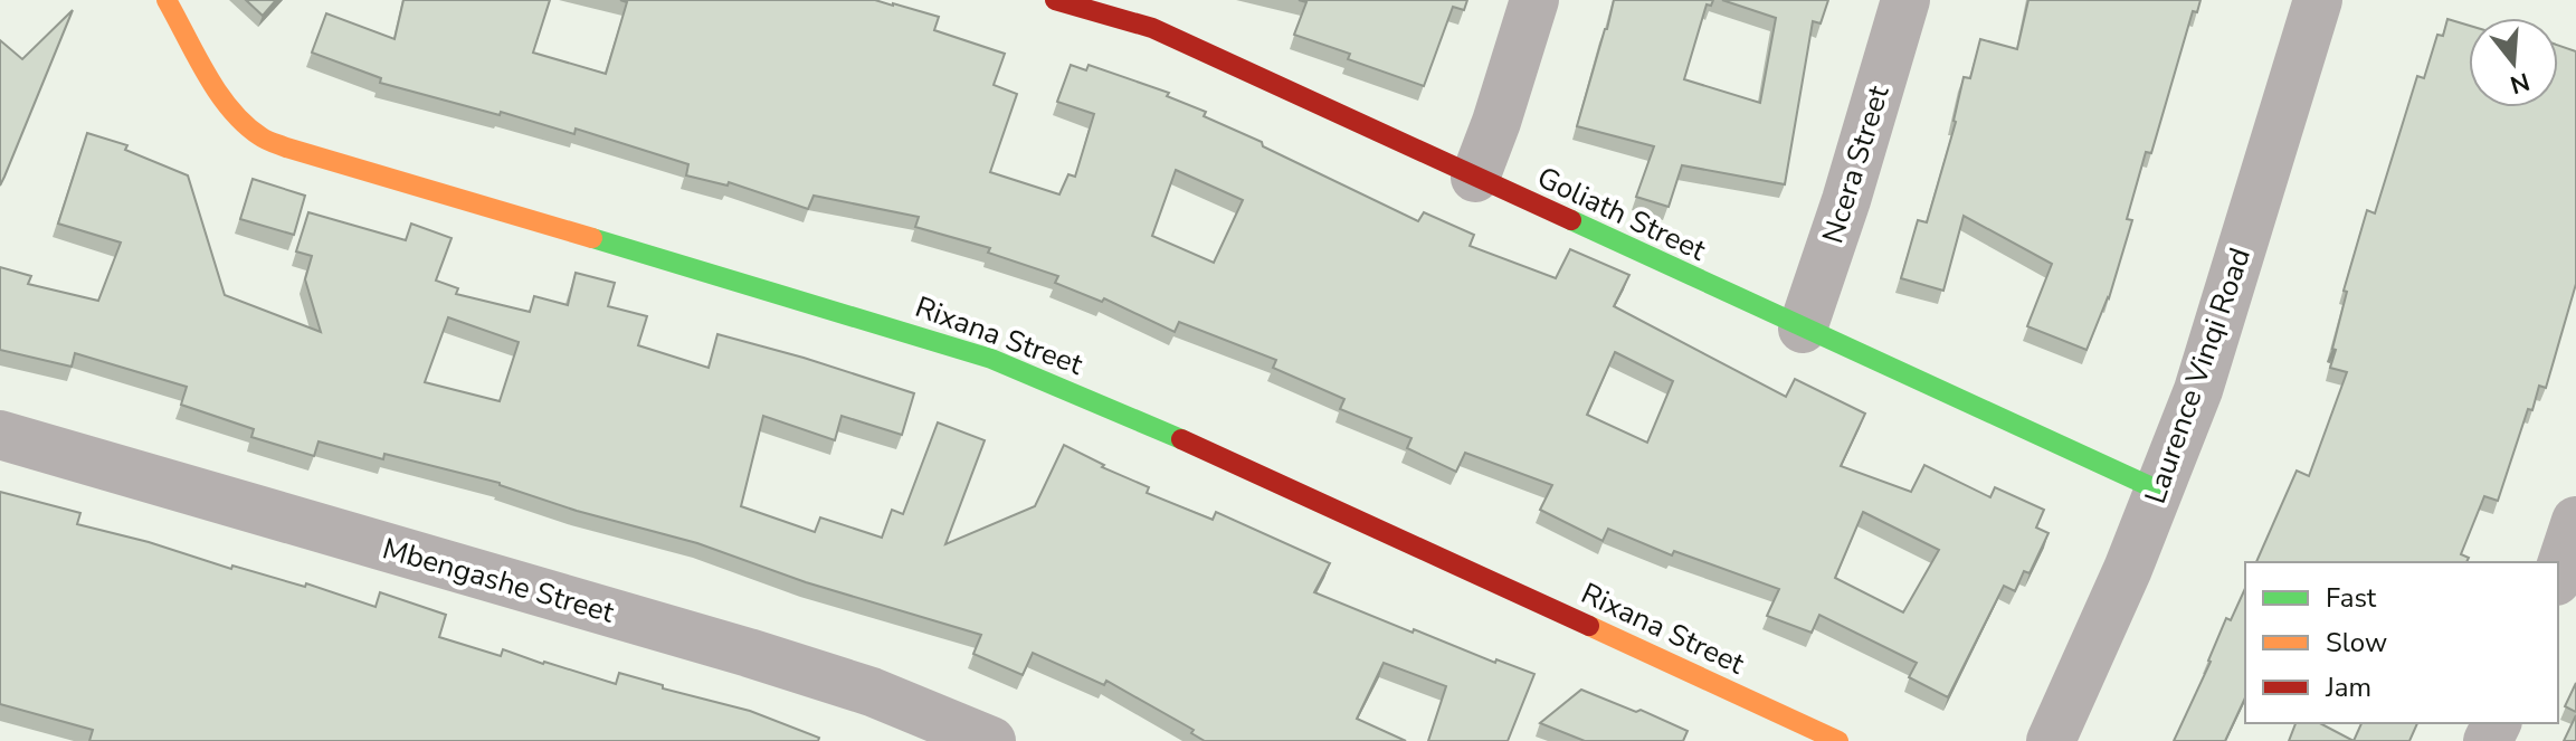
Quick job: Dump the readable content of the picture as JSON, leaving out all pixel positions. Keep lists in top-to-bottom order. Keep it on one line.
{"streets":{"street":["Ncera Street","Goliath Street","Rixana Street","Laurence Vinqi Road","Mbengashe Street"]},"crossings":[["Ncera Street","Goliath Street"],["Goliath Street","Laurence Vinqi Road"]],"legend":["Fast","Slow","Jam"],"north":"bottom"}
